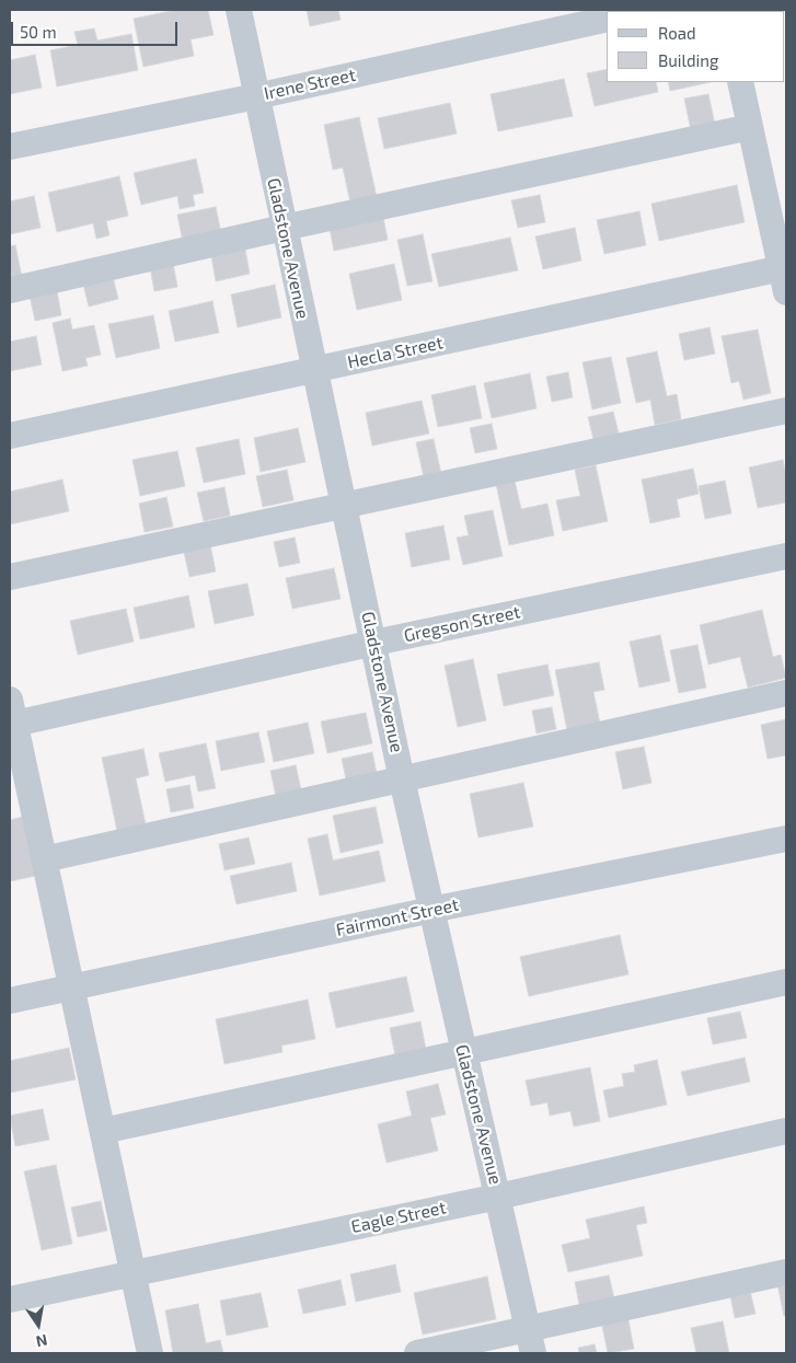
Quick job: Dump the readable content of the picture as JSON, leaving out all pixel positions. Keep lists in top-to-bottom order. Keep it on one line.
{"streets":{"street":["Irene Street","Gladstone Avenue","Hecla Street","Gregson Street","Fairmont Street","Eagle Street"]},"crossings":[["Irene Street","Gladstone Avenue"],["Gladstone Avenue","Hecla Street"],["Gladstone Avenue","Gregson Street"],["Gladstone Avenue","Fairmont Street"],["Gladstone Avenue","Eagle Street"]],"legend":["Road","Building"],"scale_bar":"50 m","north":"bottom"}
